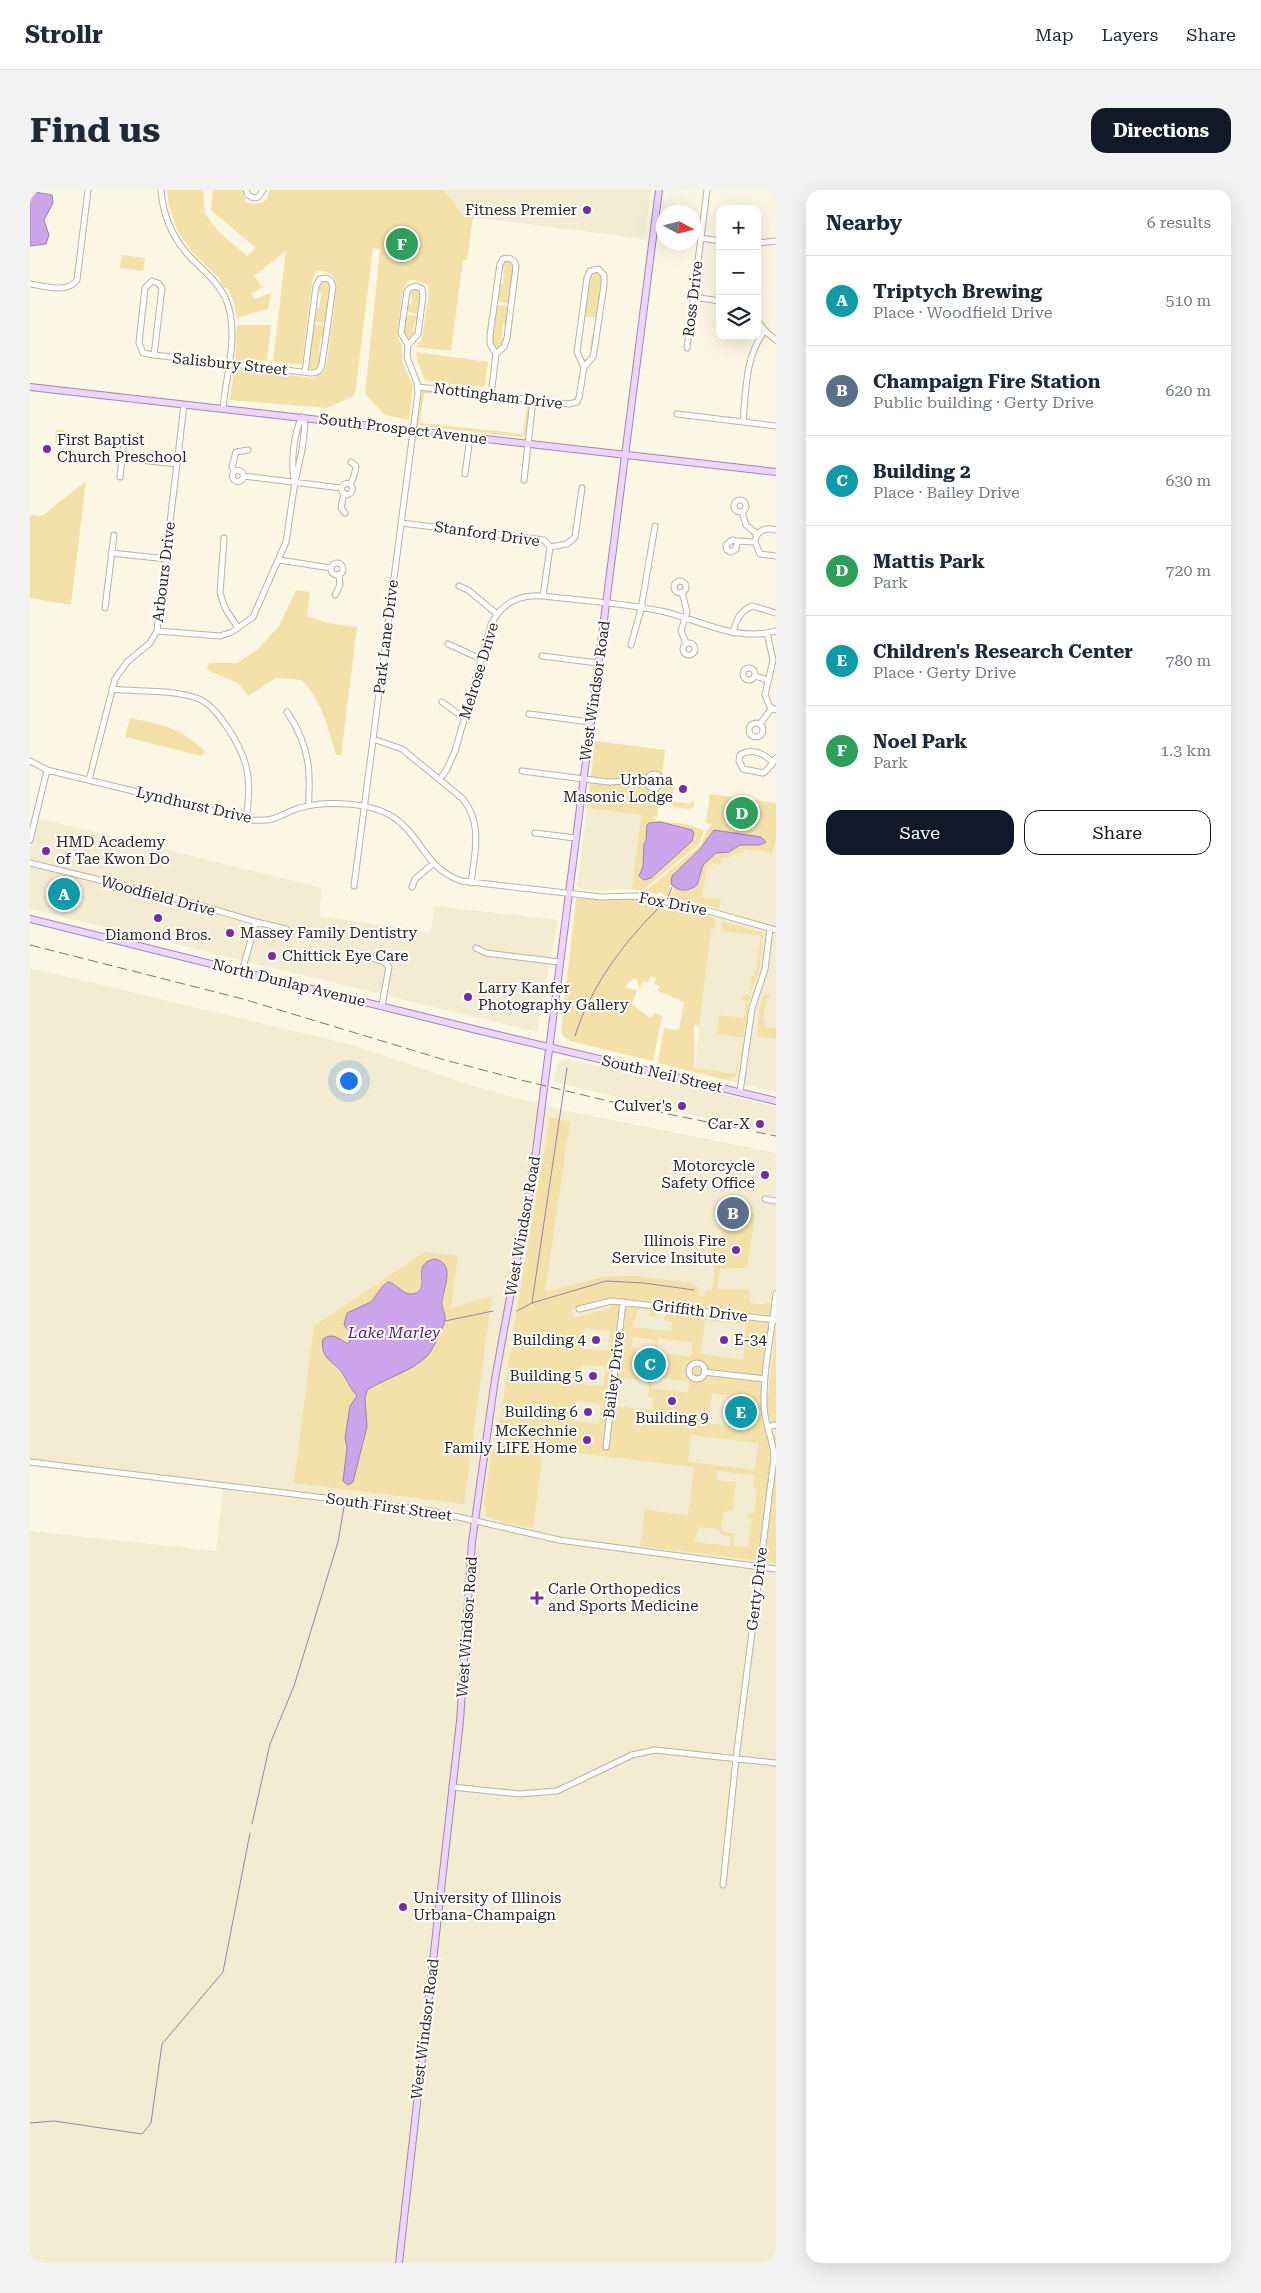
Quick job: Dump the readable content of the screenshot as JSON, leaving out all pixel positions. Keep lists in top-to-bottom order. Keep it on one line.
{"streets":{"main road":["South Prospect Avenue","West Windsor Road","North Dunlap Avenue","South Neil Street"],"street":["Ross Drive","Salisbury Street","Nottingham Drive","Stanford Drive","Arbours Drive","Park Lane Drive","Melrose Drive","Lyndhurst Drive","Woodfield Drive","Fox Drive","Griffith Drive","Bailey Drive","South First Street","Gerty Drive"]},"crossings":[["Nottingham Drive","Park Lane Drive"],["South Prospect Avenue","Arbours Drive"],["South Prospect Avenue","Park Lane Drive"],["South Prospect Avenue","West Windsor Road"],["Stanford Drive","Park Lane Drive"],["Stanford Drive","Melrose Drive"],["Arbours Drive","Lyndhurst Drive"],["Park Lane Drive","Lyndhurst Drive"],["Melrose Drive","West Windsor Road"],["West Windsor Road","Lyndhurst Drive"],["West Windsor Road","Fox Drive"],["West Windsor Road","North Dunlap Avenue"],["West Windsor Road","South Neil Street"],["West Windsor Road","South First Street"],["Lyndhurst Drive","Fox Drive"],["North Dunlap Avenue","South Neil Street"],["Griffith Drive","Bailey Drive"],["Griffith Drive","Gerty Drive"],["South First Street","Gerty Drive"]],"water":["Lake Marley"],"places":{"other":["Fitness Premier","First Baptist Church Preschool","Urbana Masonic Lodge","HMD Academy of Tae Kwon Do","Diamond Bros.","Massey Family Dentistry","Chittick Eye Care","Larry Kanfer Photography Gallery","Culver's","Car-X","Motorcycle Safety Office","Illinois Fire Service Insitute","Building 4","E-34","Building 5","Building 9","Building 6","McKechnie Family LIFE Home","University of Illinois Urbana-Champaign"],"health":["Carle Orthopedics and Sports Medicine"]},"north":"right","page":{"header":"Strollr","nav":["Map","Layers","Share"],"buttons":["Directions",["Save","Share"]],"title":"Find us","heading":["Nearby","6 results"],"map_buttons":["+","−"],"pins":["F","D","A","B","C","E"],"list":[{"mark":"A","name":"Triptych Brewing","note":"Place · Woodfield Drive","value":"510 m"},{"mark":"B","name":"Champaign Fire Station","note":"Public building · Gerty Drive","value":"620 m"},{"mark":"C","name":"Building 2","note":"Place · Bailey Drive","value":"630 m"},{"mark":"D","name":"Mattis Park","note":"Park","value":"720 m"},{"mark":"E","name":"Children's Research Center","note":"Place · Gerty Drive","value":"780 m"},{"mark":"F","name":"Noel Park","note":"Park","value":"1.3 km"}]}}
